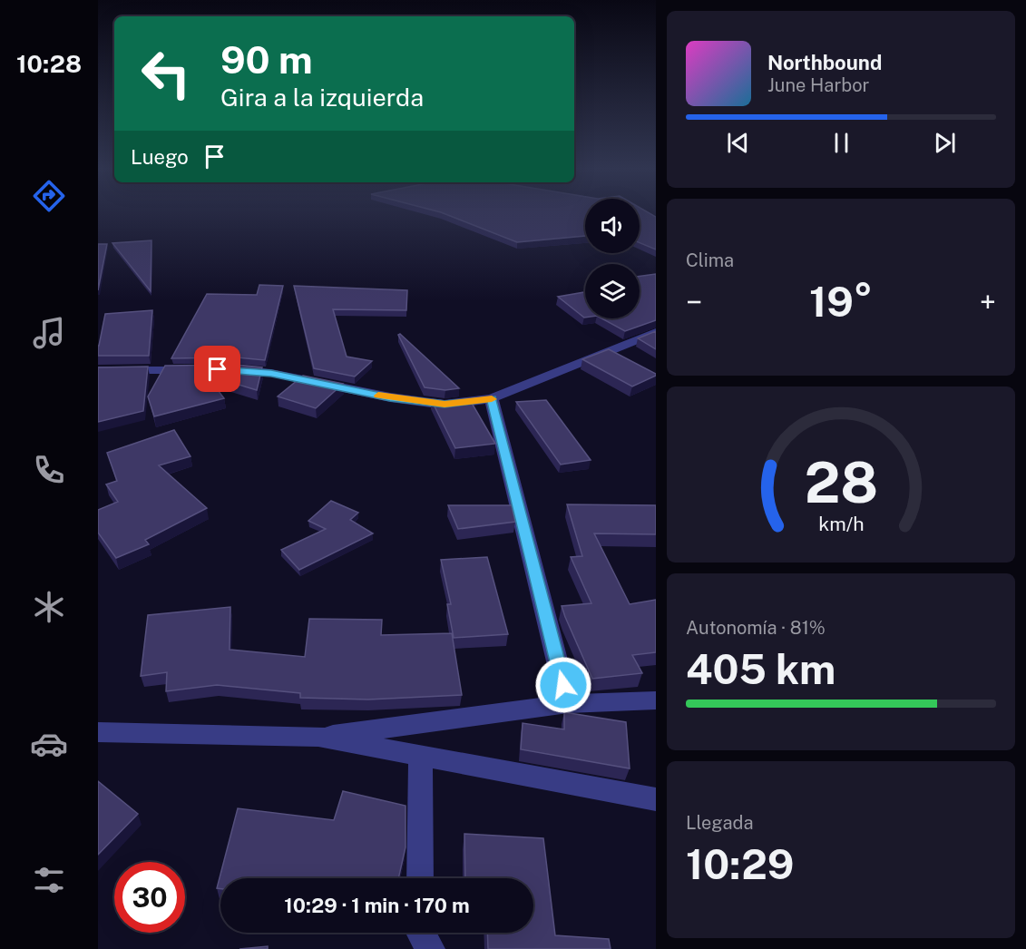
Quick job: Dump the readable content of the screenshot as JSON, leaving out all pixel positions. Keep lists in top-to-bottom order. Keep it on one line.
{"page":{"tabs":"10:28","turn":["90 m","Gira a la izquierda"],"song":["Northbound","June Harbor"],"then":"Luego","tile":["Clima",["Autonomía · 81%","405 km"],["Llegada","10:29"]],"heat":["−","19°","+"],"limit":"30","trip":"10:29 · 1 min · 170 m","gauge":["28","km/h"]}}
